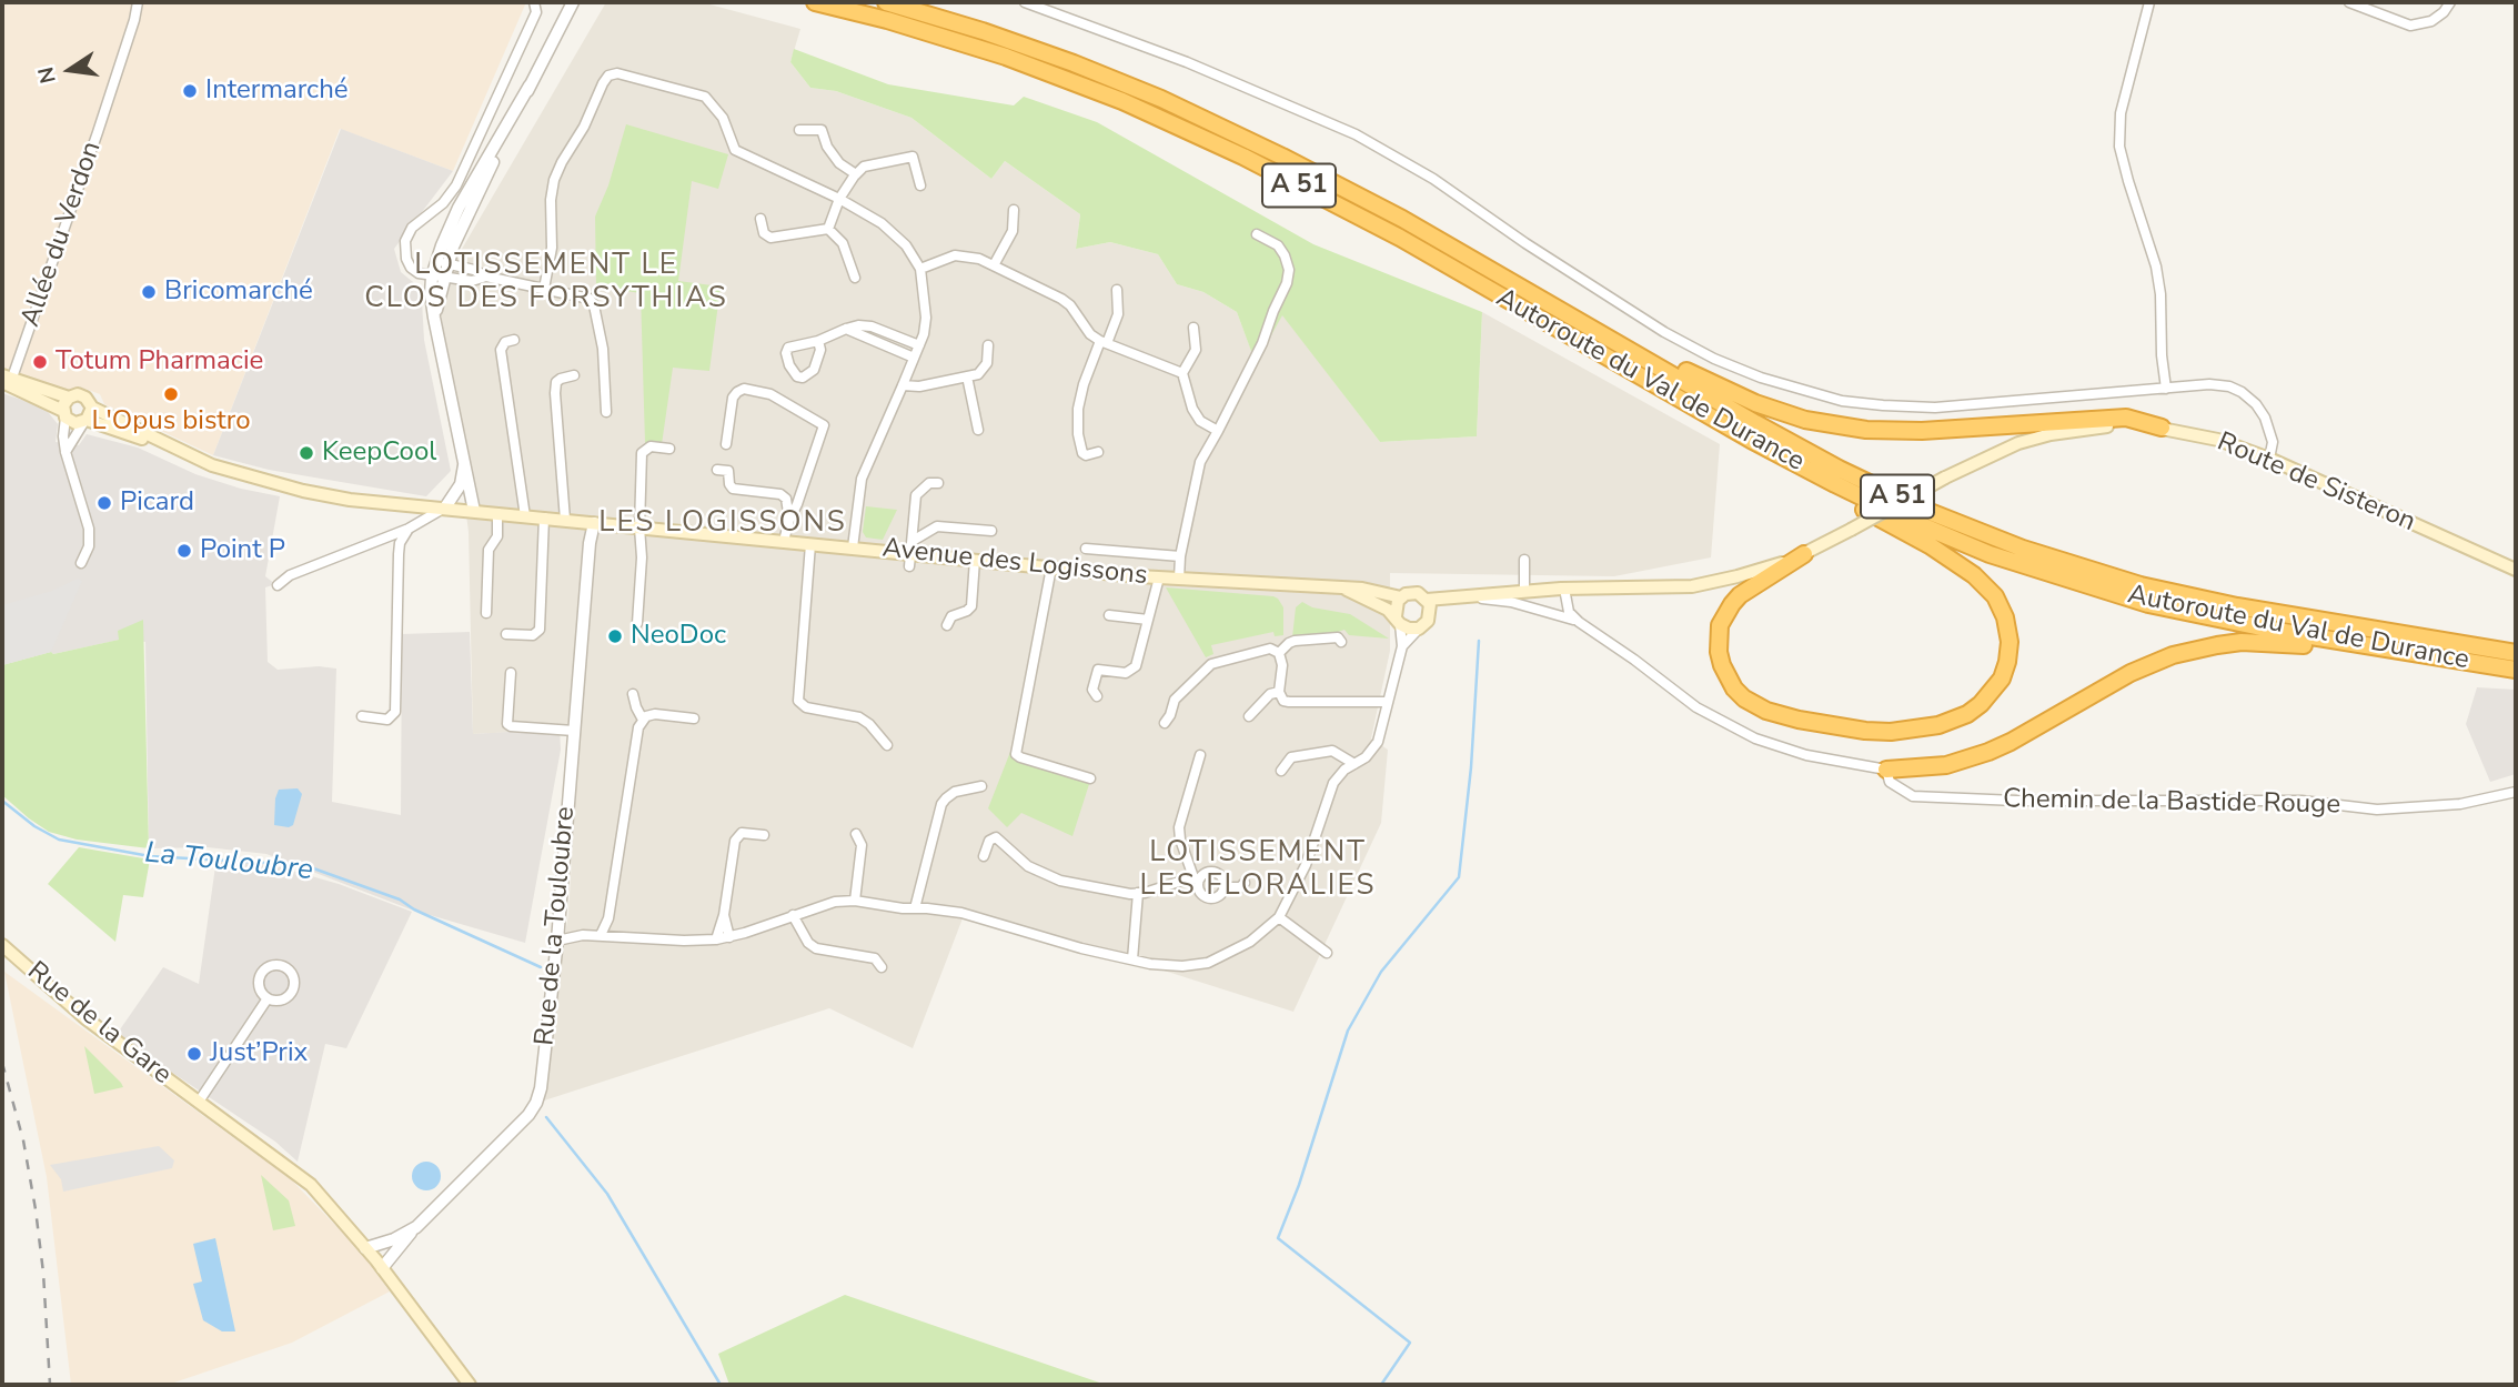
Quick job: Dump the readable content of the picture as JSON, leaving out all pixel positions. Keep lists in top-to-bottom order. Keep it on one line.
{"streets":{"highway":["A 51","Autoroute du Val de Durance"],"main road":["Route de Sisteron","Avenue des Logissons","Rue de la Gare"],"street":["Allée du Verdon","Chemin de la Bastide Rouge","Rue de la Touloubre"]},"crossings":[["Avenue des Logissons","Rue de la Touloubre"],["Rue de la Touloubre","Rue de la Gare"]],"districts":["LOTISSEMENT LE CLOS DES FORSYTHIAS","LES LOGISSONS","LOTISSEMENT LES FLORALIES"],"water":["La Touloubre"],"places":["Intermarché","Bricomarché","Totum Pharmacie","L'Opus bistro","KeepCool","Picard","Point P","NeoDoc","Just’Prix"],"north":"left"}
